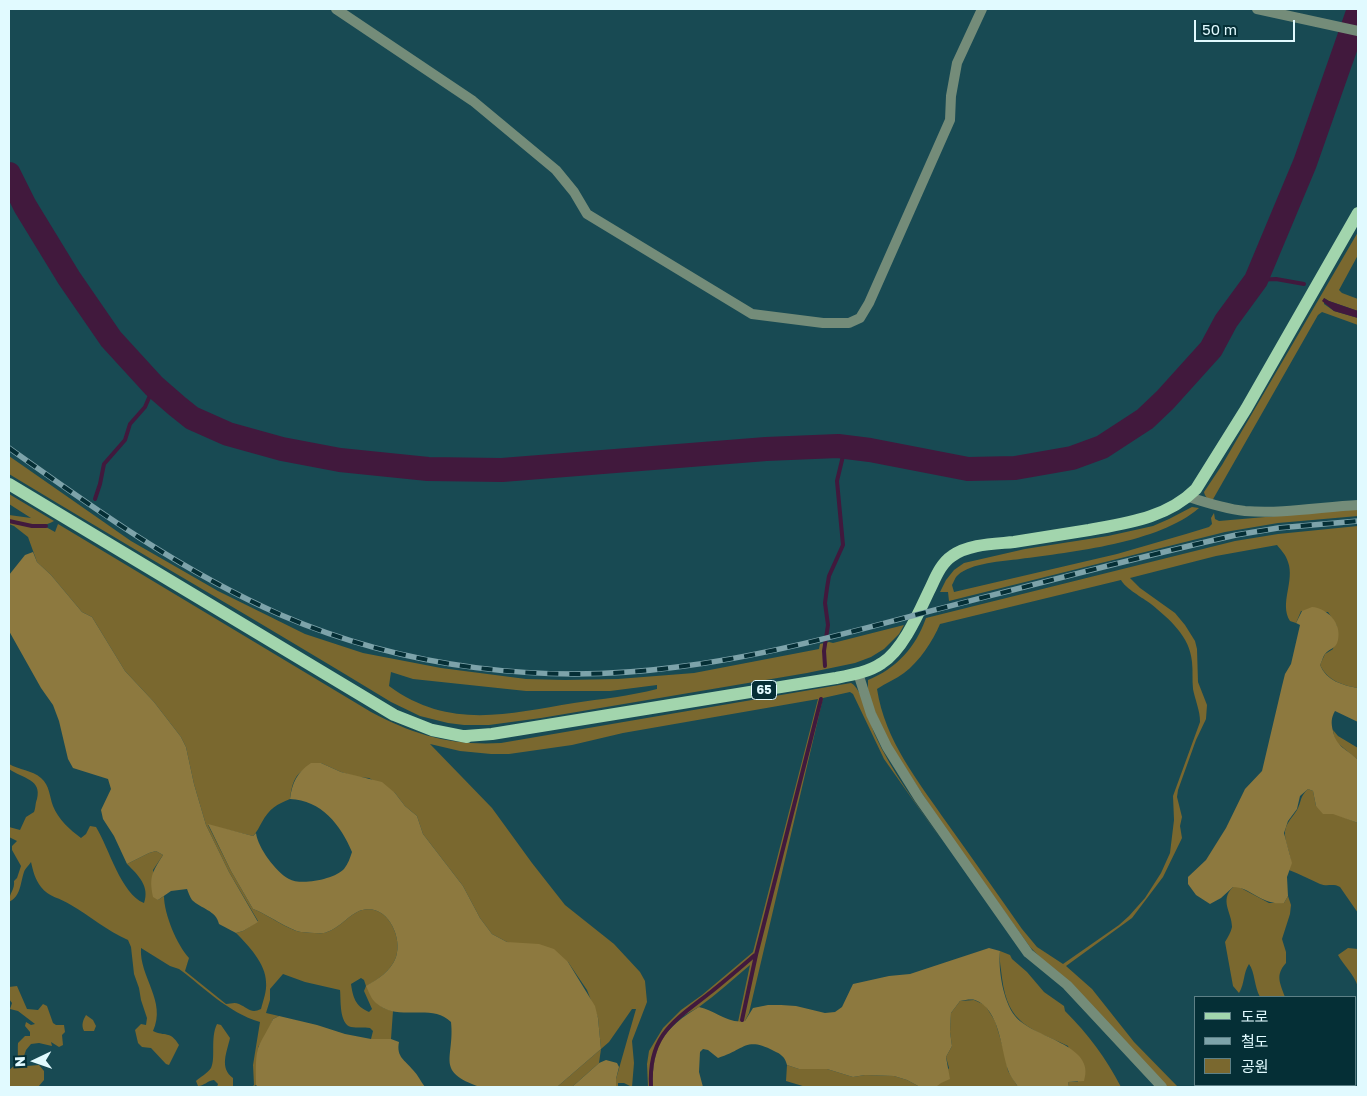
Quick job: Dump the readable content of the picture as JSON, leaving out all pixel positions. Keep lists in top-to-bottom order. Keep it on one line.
{"streets":{"main road":["65"]},"legend":["도로","철도","공원"],"scale_bar":"50 m","north":"left"}
